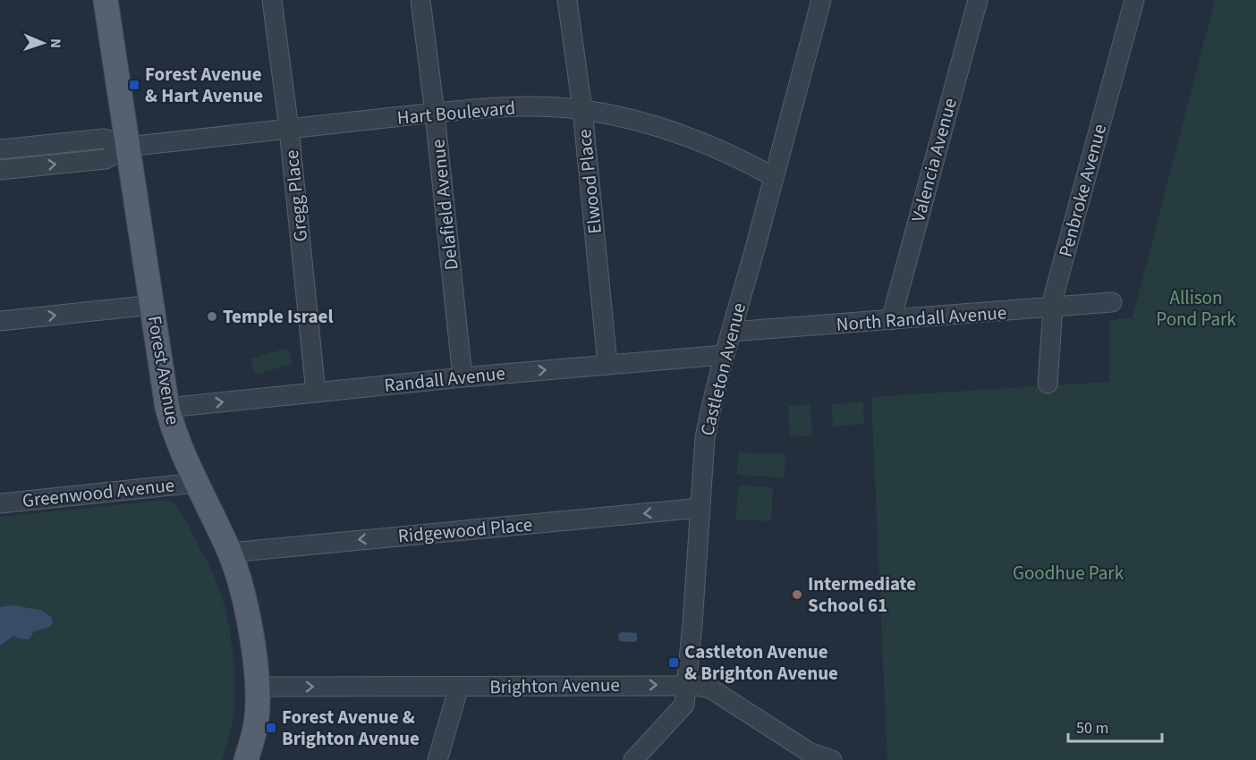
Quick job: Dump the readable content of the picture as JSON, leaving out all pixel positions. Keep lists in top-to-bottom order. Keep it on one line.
{"streets":{"main road":["Forest Avenue"],"street":["Hart Boulevard","Valencia Avenue","Elwood Place","Penbroke Avenue","Gregg Place","Delafield Avenue","North Randall Avenue","Castleton Avenue","Randall Avenue","Greenwood Avenue","Ridgewood Place","Brighton Avenue"]},"crossings":[["Hart Boulevard","Elwood Place"],["Hart Boulevard","Gregg Place"],["Hart Boulevard","Delafield Avenue"],["Hart Boulevard","Castleton Avenue"],["Hart Boulevard","Forest Avenue"],["Valencia Avenue","North Randall Avenue"],["Elwood Place","Randall Avenue"],["Penbroke Avenue","North Randall Avenue"],["Gregg Place","Randall Avenue"],["Delafield Avenue","Randall Avenue"],["North Randall Avenue","Castleton Avenue"],["Castleton Avenue","Randall Avenue"],["Castleton Avenue","Ridgewood Place"],["Castleton Avenue","Brighton Avenue"],["Forest Avenue","Randall Avenue"],["Forest Avenue","Greenwood Avenue"],["Forest Avenue","Ridgewood Place"],["Forest Avenue","Brighton Avenue"]],"one_way":["Randall Avenue","Ridgewood Place","Brighton Avenue"],"parks":["Allison Pond Park","Goodhue Park"],"places":{"transit":["Forest Avenue & Hart Avenue","Castleton Avenue & Brighton Avenue","Forest Avenue & Brighton Avenue"],"other":["Temple Israel","Intermediate School 61"]},"scale_bar":"50 m","north":"right"}
